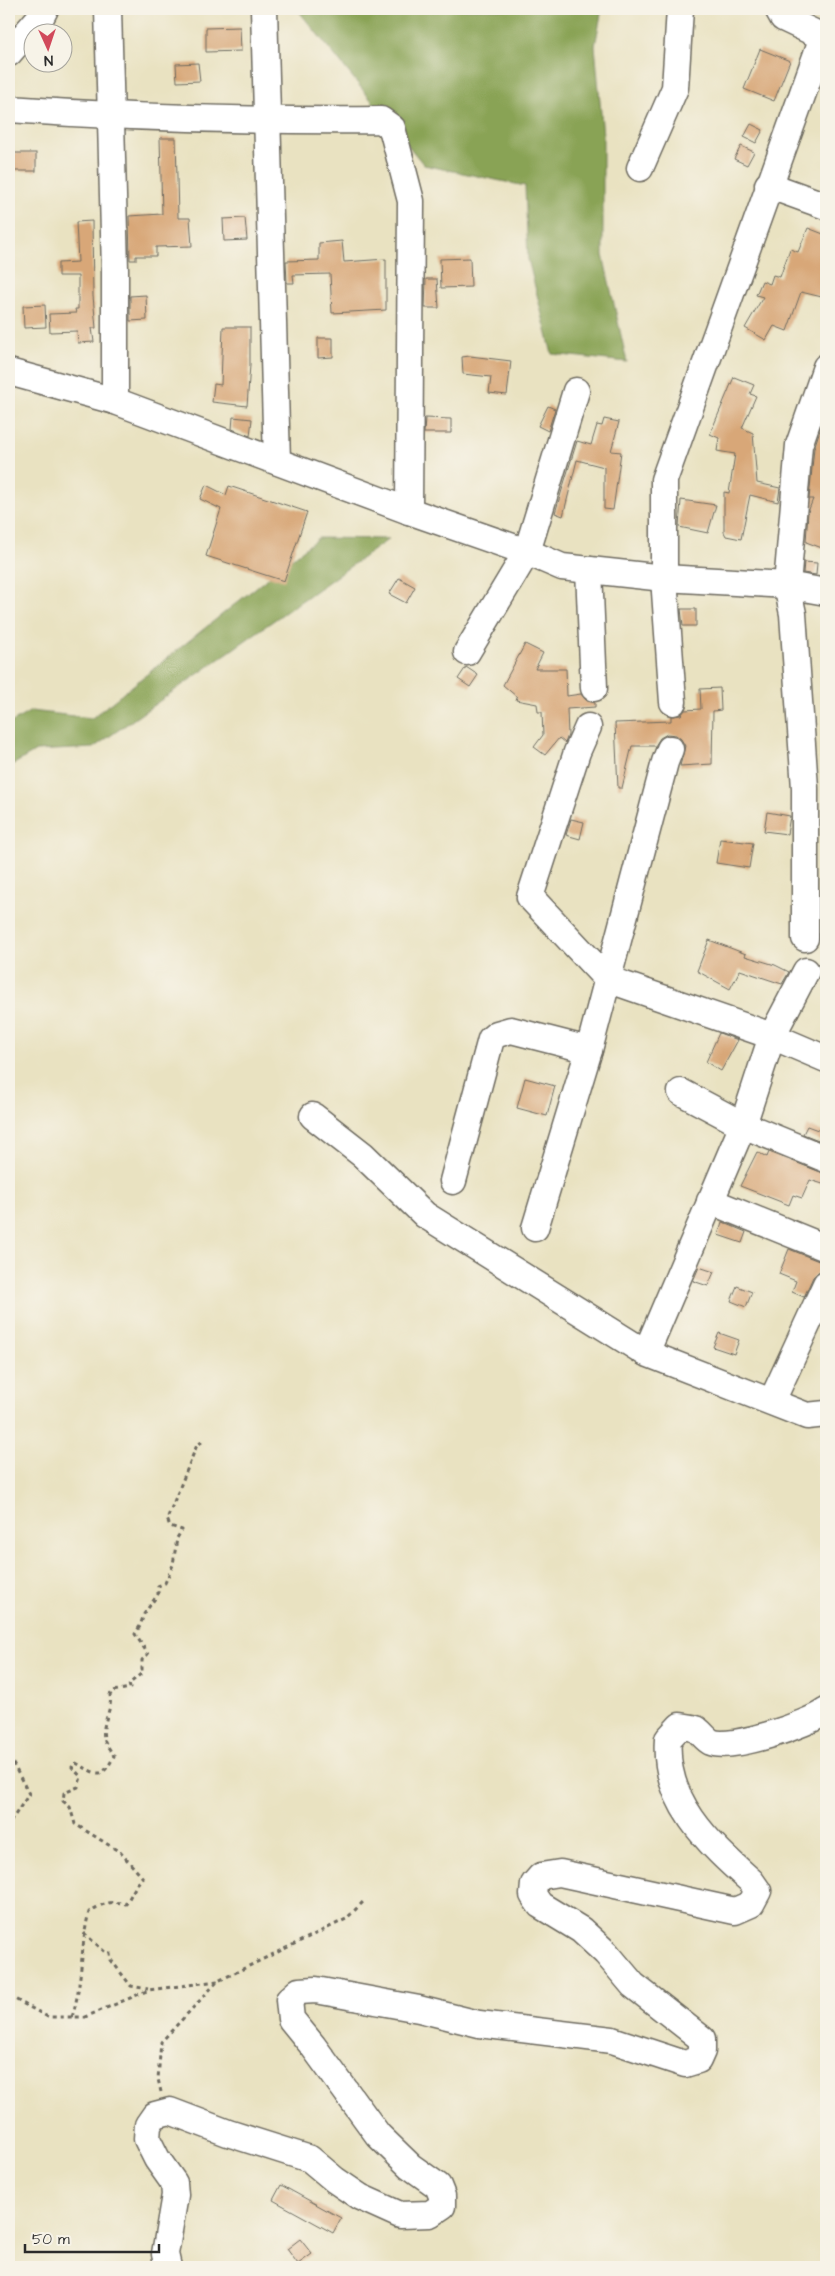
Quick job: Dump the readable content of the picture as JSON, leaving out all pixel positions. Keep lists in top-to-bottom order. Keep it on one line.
{"scale_bar":"50 m","north":"bottom"}
